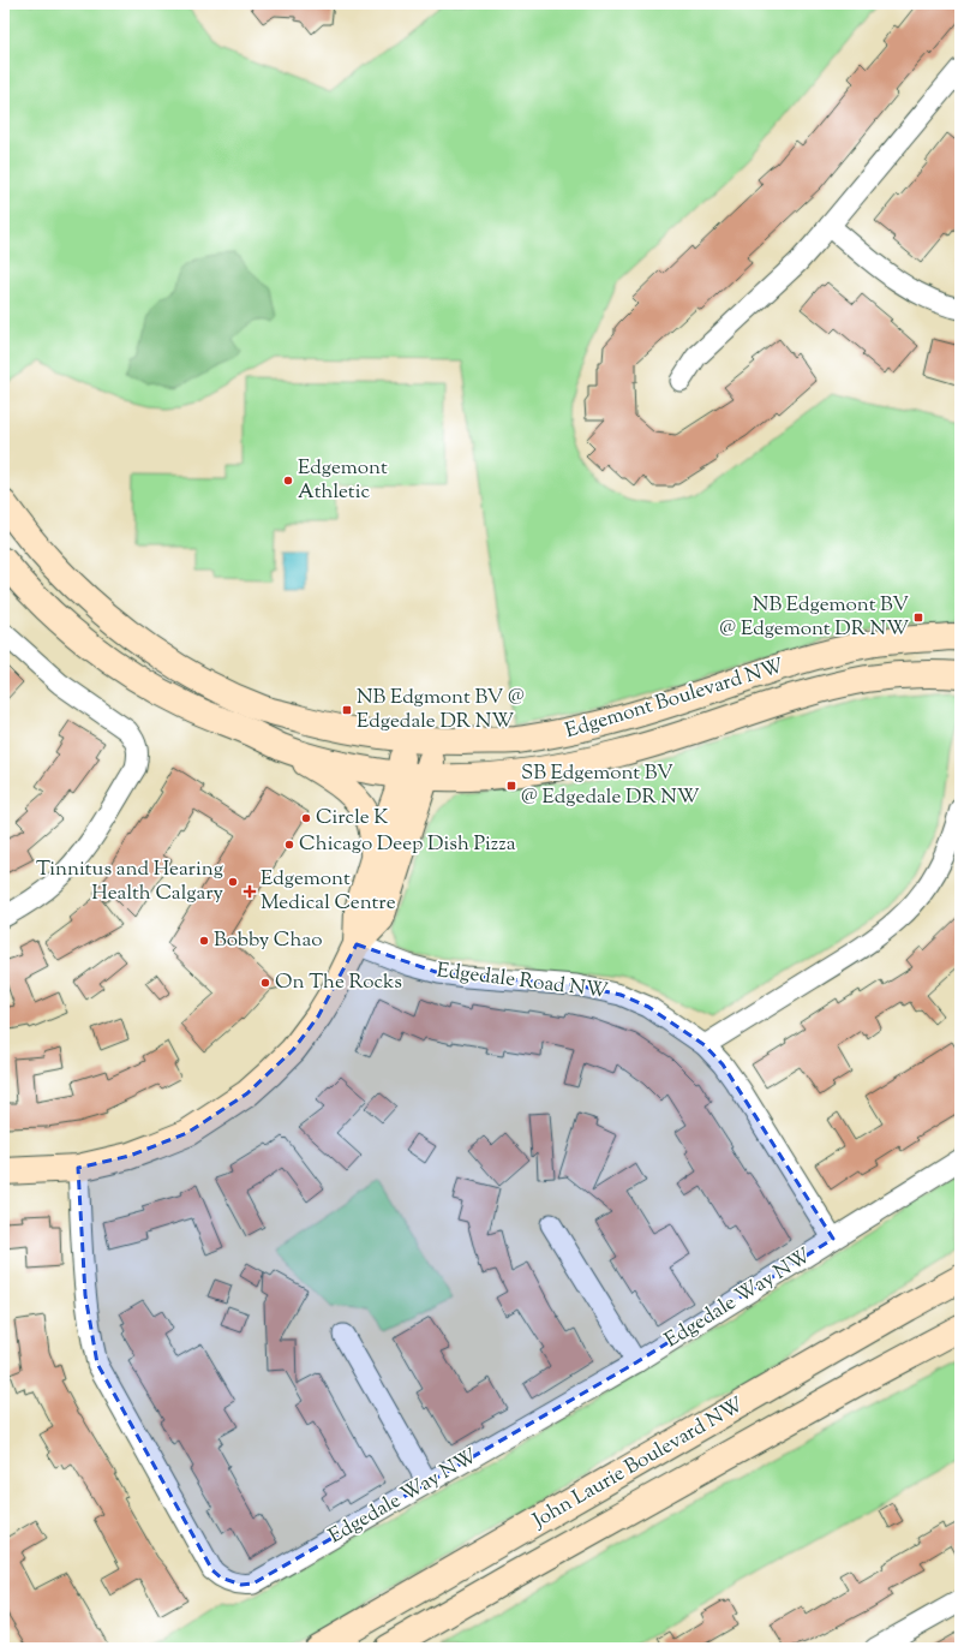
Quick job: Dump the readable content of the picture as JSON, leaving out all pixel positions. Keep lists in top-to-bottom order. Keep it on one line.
{"streets":{"main road":["Edgemont Boulevard NW","John Laurie Boulevard NW"],"street":["Edgedale Road NW","Edgedale Way NW"]},"crossings":[["Edgedale Road NW","Edgedale Way NW"]],"places":{"other":["Edgemont Athletic","Circle K","Chicago Deep Dish Pizza","Tinnitus and Hearing Health Calgary","Bobby Chao","On The Rocks"],"transit":["NB Edgemont BV @ Edgemont DR NW","NB Edgmont BV @ Edgedale DR NW","SB Edgemont BV @ Edgedale DR NW"],"health":["Edgemont Medical Centre"]}}
